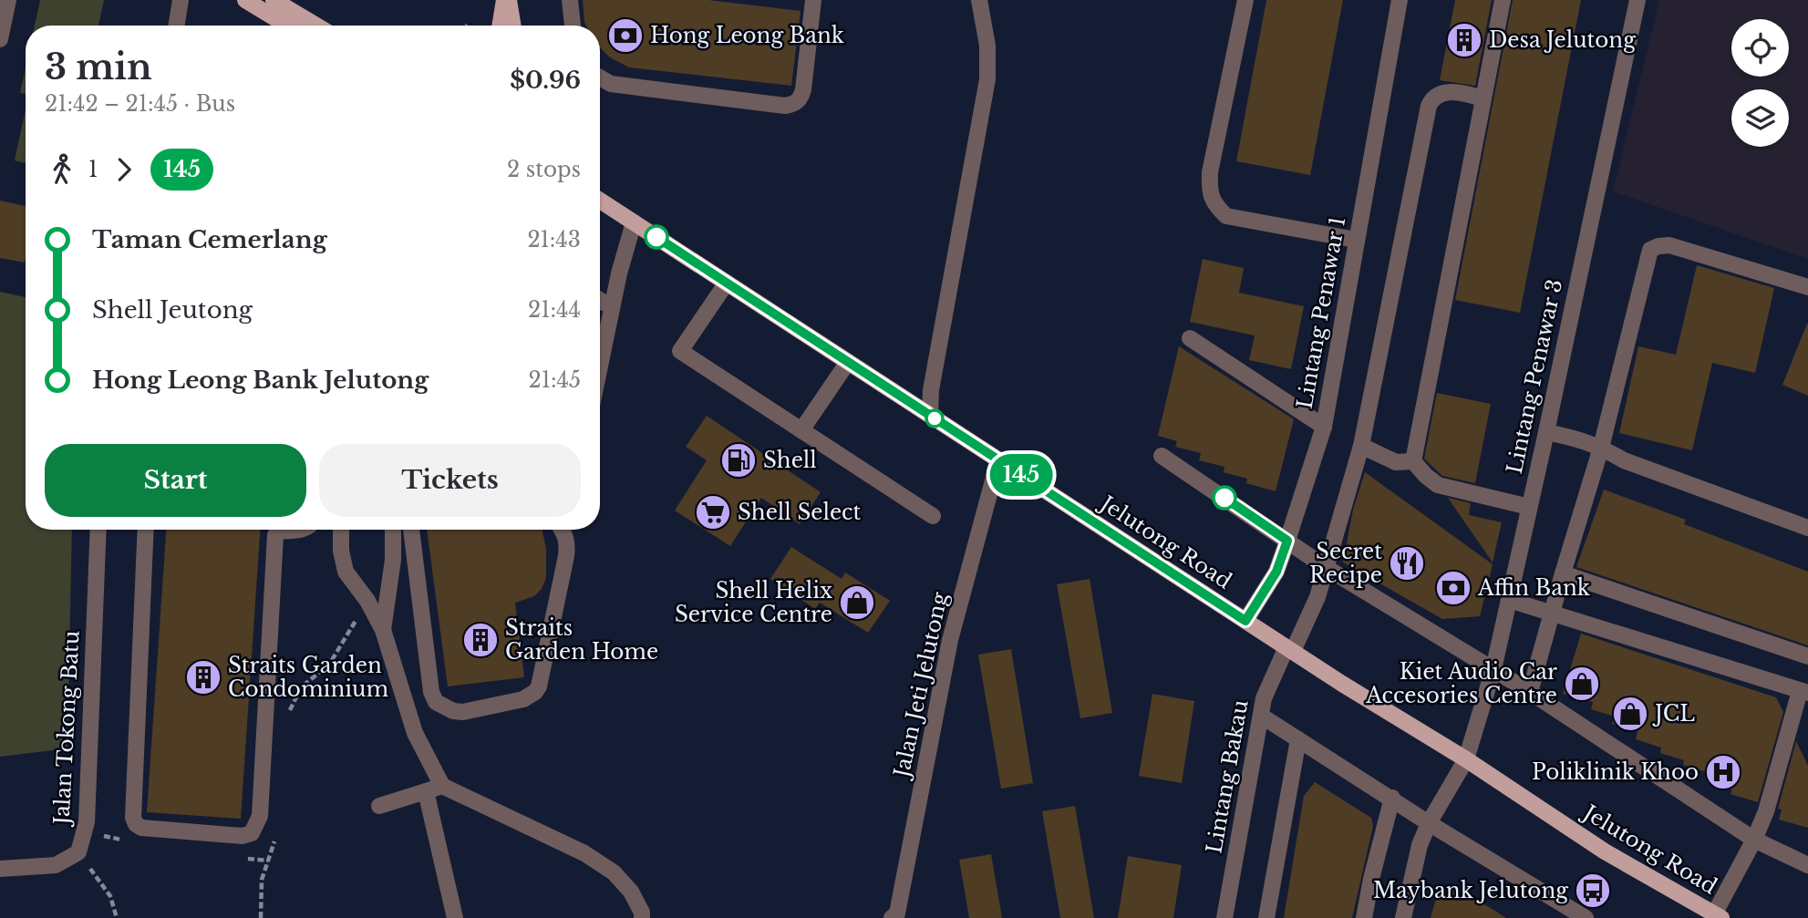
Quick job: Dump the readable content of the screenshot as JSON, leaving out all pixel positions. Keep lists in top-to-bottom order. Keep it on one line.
{"streets":{"main road":["Jelutong Road"],"street":["Lintang Penawar 1","Lintang Penawar 3","Jalan Jeti Jelutong","Jalan Tokong Batu","Lintang Bakau"]},"crossings":[["Lintang Penawar 1","Jelutong Road"],["Lintang Penawar 3","Jelutong Road"],["Jelutong Road","Jalan Jeti Jelutong"],["Jelutong Road","Lintang Bakau"]],"places":{"bank":["Hong Leong Bank","Affin Bank"],"building":["Desa Jelutong","Straits Garden Home","Straits Garden Condominium"],"fuel station":["Shell"],"supermarket":["Shell Select"],"restaurant":["Secret Recipe"],"shop":["Shell Helix Service Centre","Kiet Audio Car Accesories Centre","JCL"],"hospital":["Poliklinik Khoo"],"bus stop":["Maybank Jelutong"]},"lines":["bus line 145"],"page":{"on_map":"145","heading":["3 min","21:42 – 21:45 · Bus","$0.96"],"legs":["1","145","2 stops"],"list":[{"name":"Taman Cemerlang","value":"21:43"},{"name":"Shell Jeutong","value":"21:44"},{"name":"Hong Leong Bank Jelutong","value":"21:45"}],"buttons":["Start","Tickets"]}}
